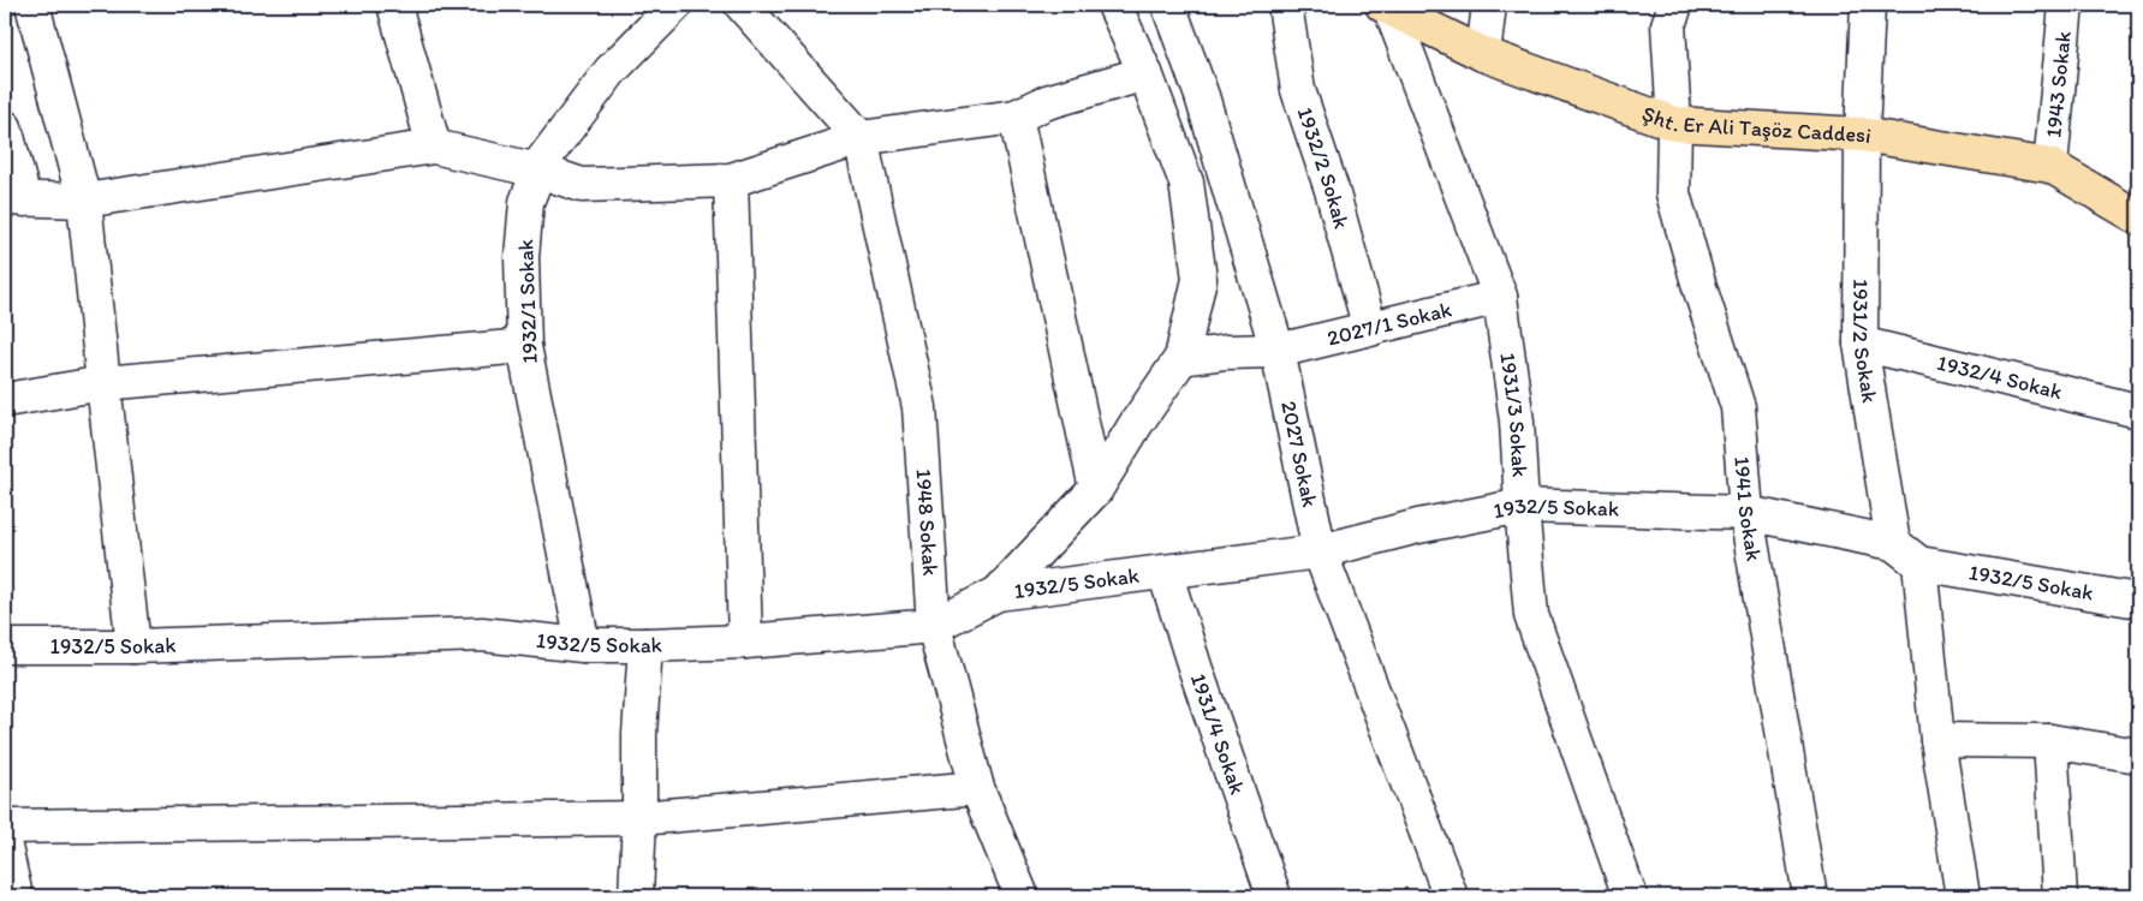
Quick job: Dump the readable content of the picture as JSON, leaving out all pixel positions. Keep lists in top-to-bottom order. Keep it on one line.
{"streets":{"main road":["Şht. Er Ali Taşöz Caddesi"],"street":["1943 Sokak","1932/2 Sokak","1932/1 Sokak","2027/1 Sokak","1931/2 Sokak","1932/4 Sokak","1931/3 Sokak","2027 Sokak","1941 Sokak","1932/5 Sokak","1948 Sokak","1931/4 Sokak"]},"crossings":[["1943 Sokak","Şht. Er Ali Taşöz Caddesi"],["Şht. Er Ali Taşöz Caddesi","1931/2 Sokak"],["Şht. Er Ali Taşöz Caddesi","1931/3 Sokak"],["Şht. Er Ali Taşöz Caddesi","1941 Sokak"],["1932/2 Sokak","2027/1 Sokak"],["1932/1 Sokak","1932/5 Sokak"],["2027/1 Sokak","1931/3 Sokak"],["2027/1 Sokak","2027 Sokak"],["1931/2 Sokak","1932/4 Sokak"],["1931/2 Sokak","1932/5 Sokak"],["1931/3 Sokak","1932/5 Sokak"],["2027 Sokak","1932/5 Sokak"],["1941 Sokak","1932/5 Sokak"],["1932/5 Sokak","1948 Sokak"],["1932/5 Sokak","1931/4 Sokak"]]}
